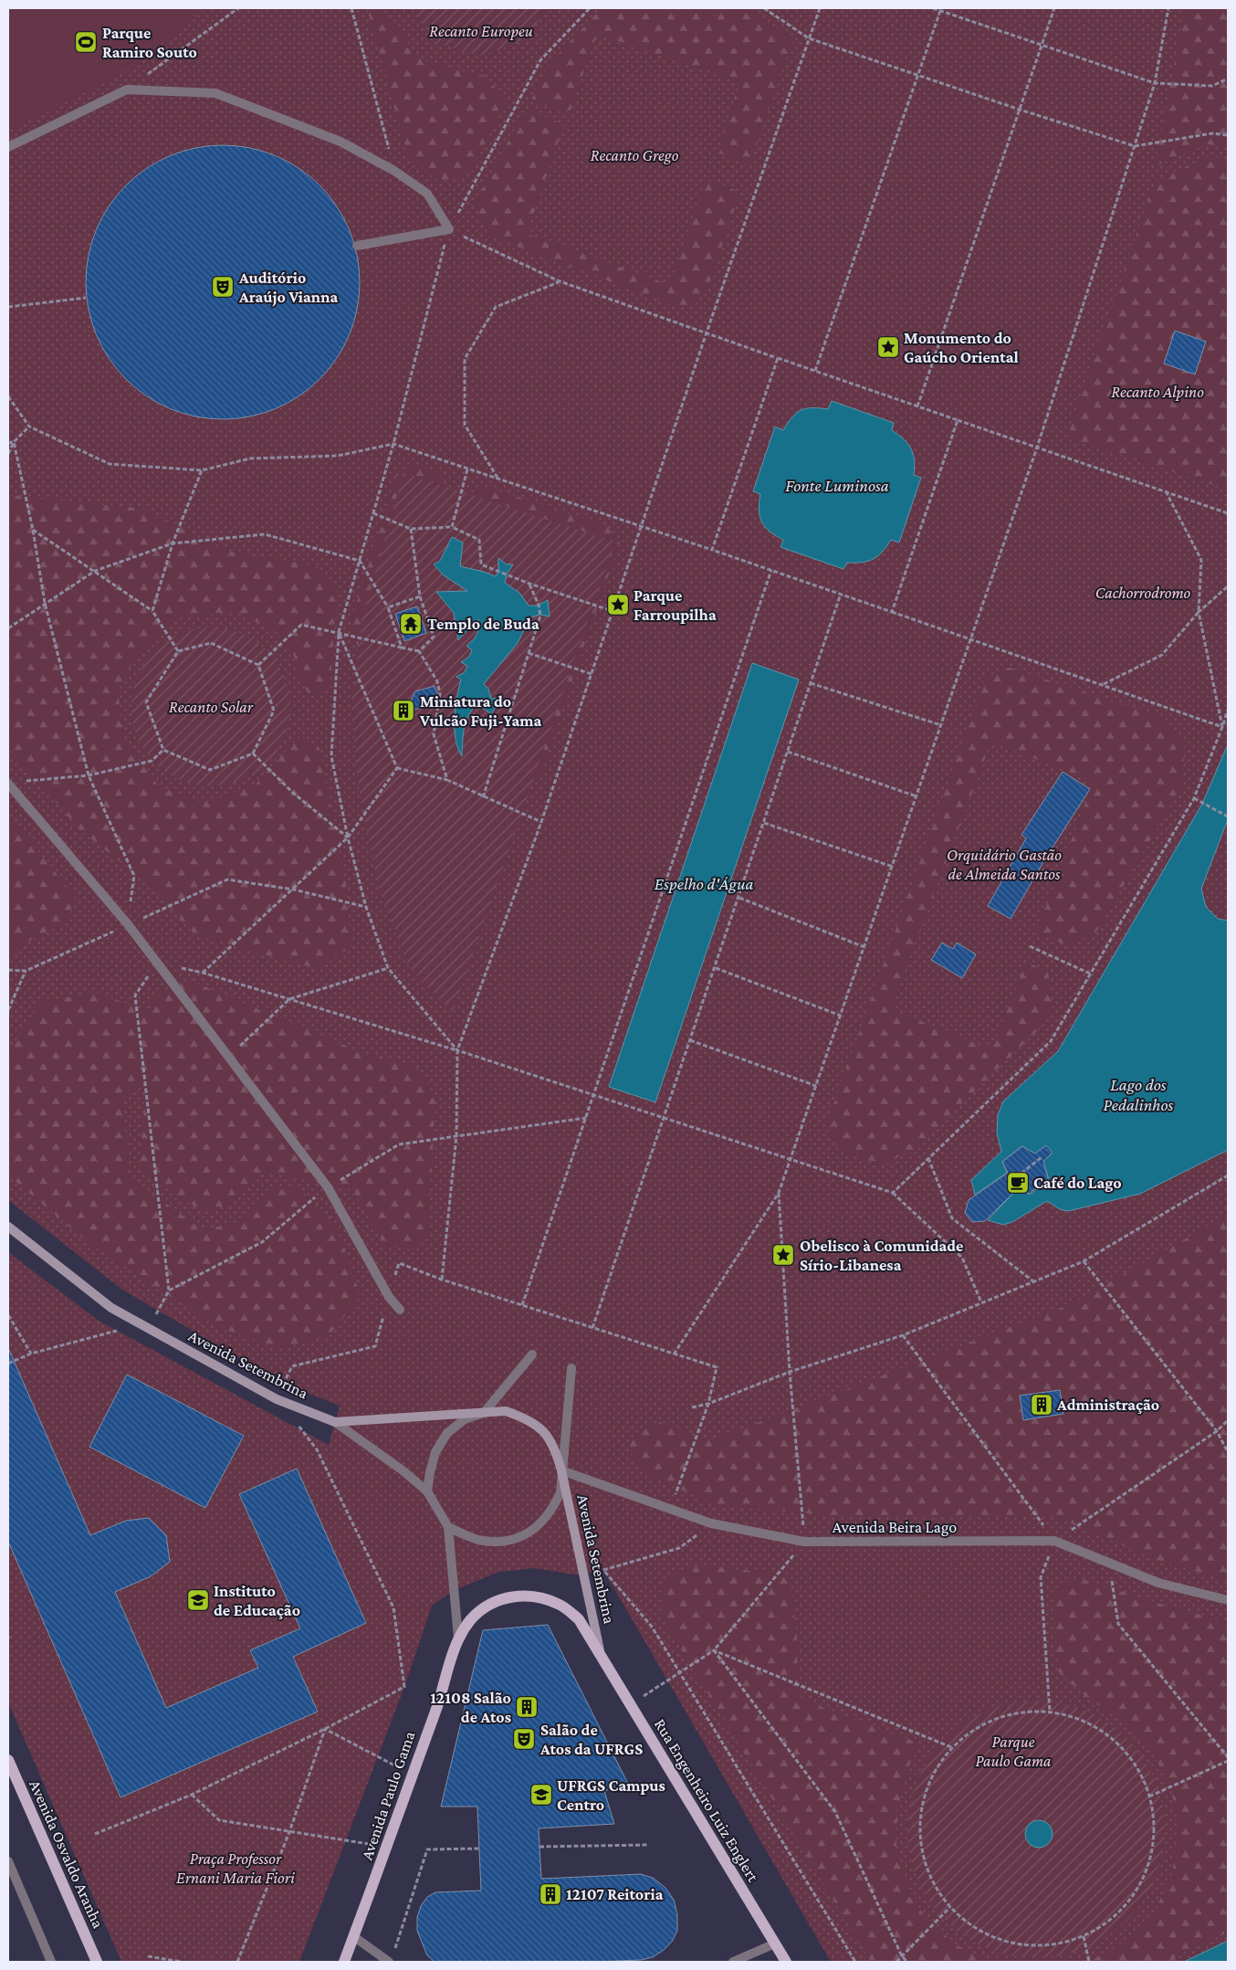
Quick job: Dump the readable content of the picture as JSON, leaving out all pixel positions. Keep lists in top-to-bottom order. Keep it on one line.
{"streets":{"main road":["Avenida Paulo Gama","Rua Engenheiro Luiz Englert","Avenida Osvaldo Aranha"],"street":["Avenida Setembrina"],"lane":["Avenida Beira Lago"]},"crossings":[["Avenida Setembrina","Avenida Beira Lago"],["Avenida Setembrina","Avenida Paulo Gama"],["Avenida Setembrina","Rua Engenheiro Luiz Englert"],["Avenida Beira Lago","Avenida Paulo Gama"],["Avenida Paulo Gama","Rua Engenheiro Luiz Englert"]],"water":["Fonte Luminosa","Espelho d'Água","Lago dos Pedalinhos"],"parks":["Recanto Europeu","Recanto Grego","Recanto Alpino","Cachorrodromo","Recanto Solar","Orquidário Gastão de Almeida Santos","Parque Paulo Gama","Praça Professor Ernani Maria Fiori"],"places":{"sports":["Parque Ramiro Souto"],"theatre":["Auditório Araújo Vianna","Salão de Atos da UFRGS"],"place":["Monumento do Gaúcho Oriental","Parque Farroupilha","Obelisco à Comunidade Sírio-Libanesa"],"temple":["Templo de Buda"],"building":["Miniatura do Vulcão Fuji-Yama","Administração","12108 Salão de Atos","12107 Reitoria"],"cafe":["Café do Lago"],"school or university":["Instituto de Educação","UFRGS Campus Centro"]}}
